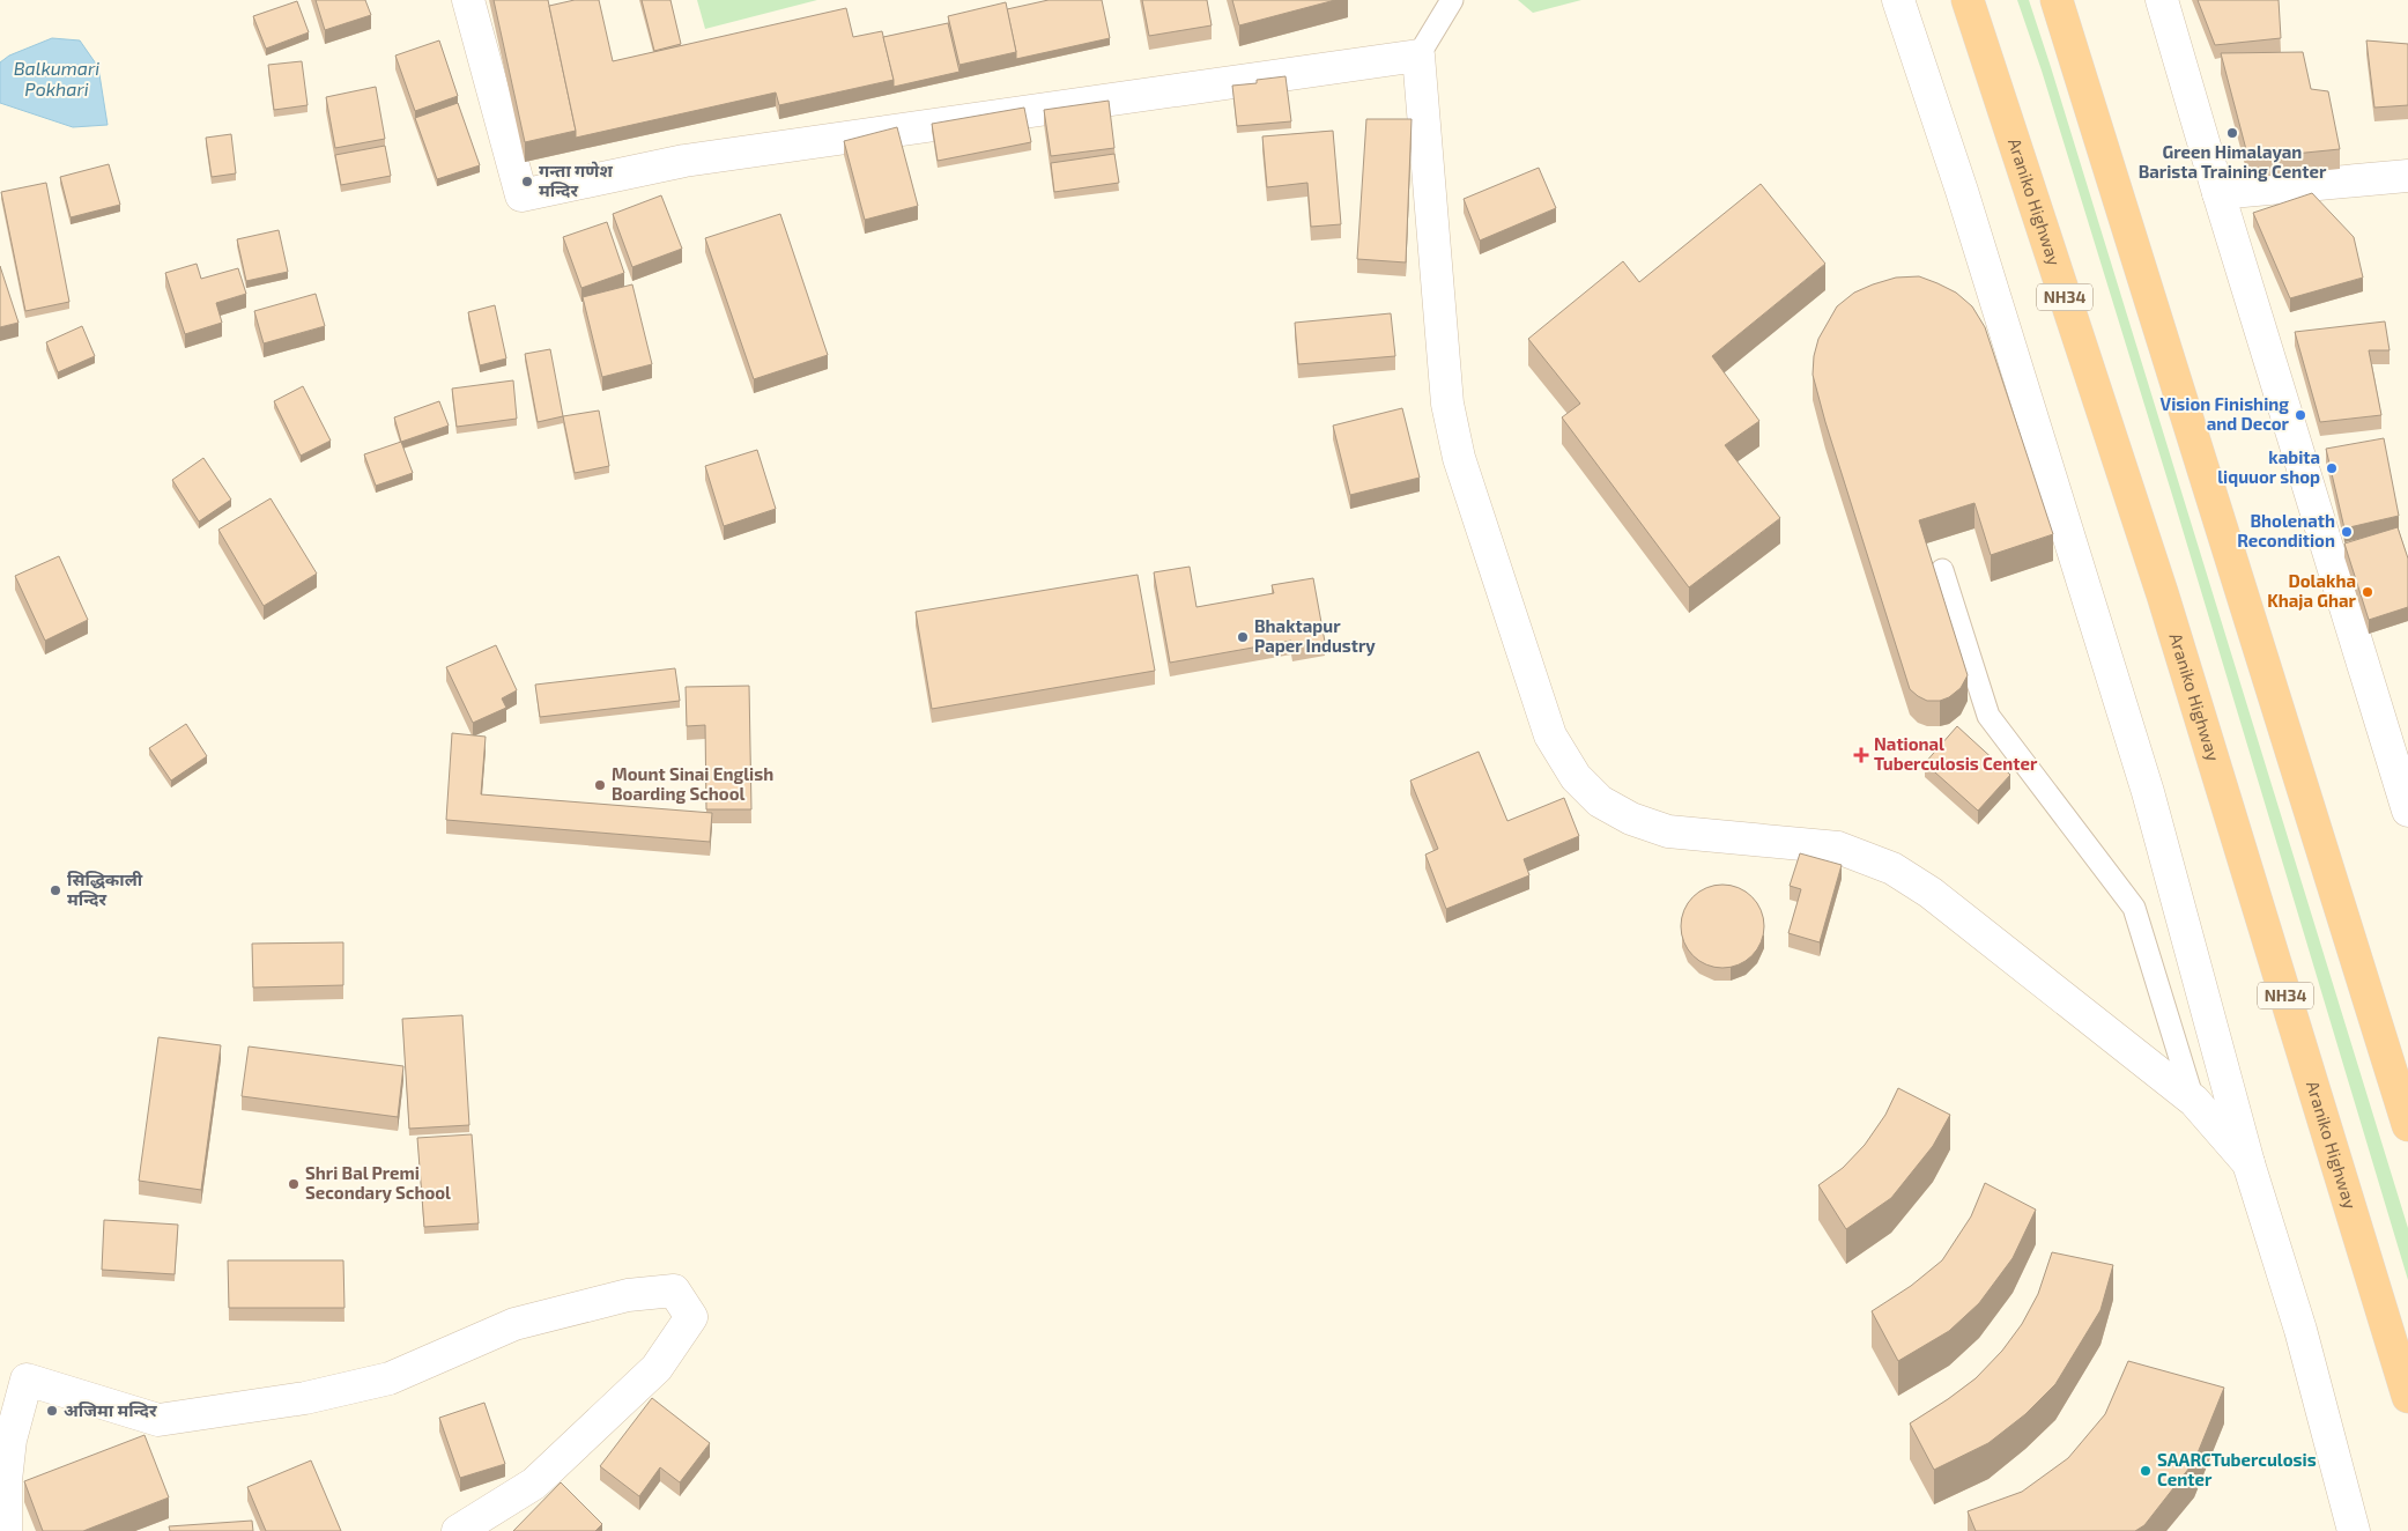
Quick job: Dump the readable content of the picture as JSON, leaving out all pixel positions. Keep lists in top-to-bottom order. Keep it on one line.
{"streets":{"highway":["Araniko Highway","NH34"]},"water":["Balkumari Pokhari"],"places":{"other":["Green Himalayan Barista Training Center","गन्ता गणेश मन्दिर","Vision Finishing and Decor","kabita liquuor shop","Bholenath Recondition","Dolakha Khaja Ghar","Bhaktapur Paper Industry","Mount Sinai English Boarding School","सिद्धिकाली मन्दिर","Shri Bal Premi Secondary School","अजिमा मन्दिर","SAARCTuberculosis Center"],"health":["National Tuberculosis Center"]}}
